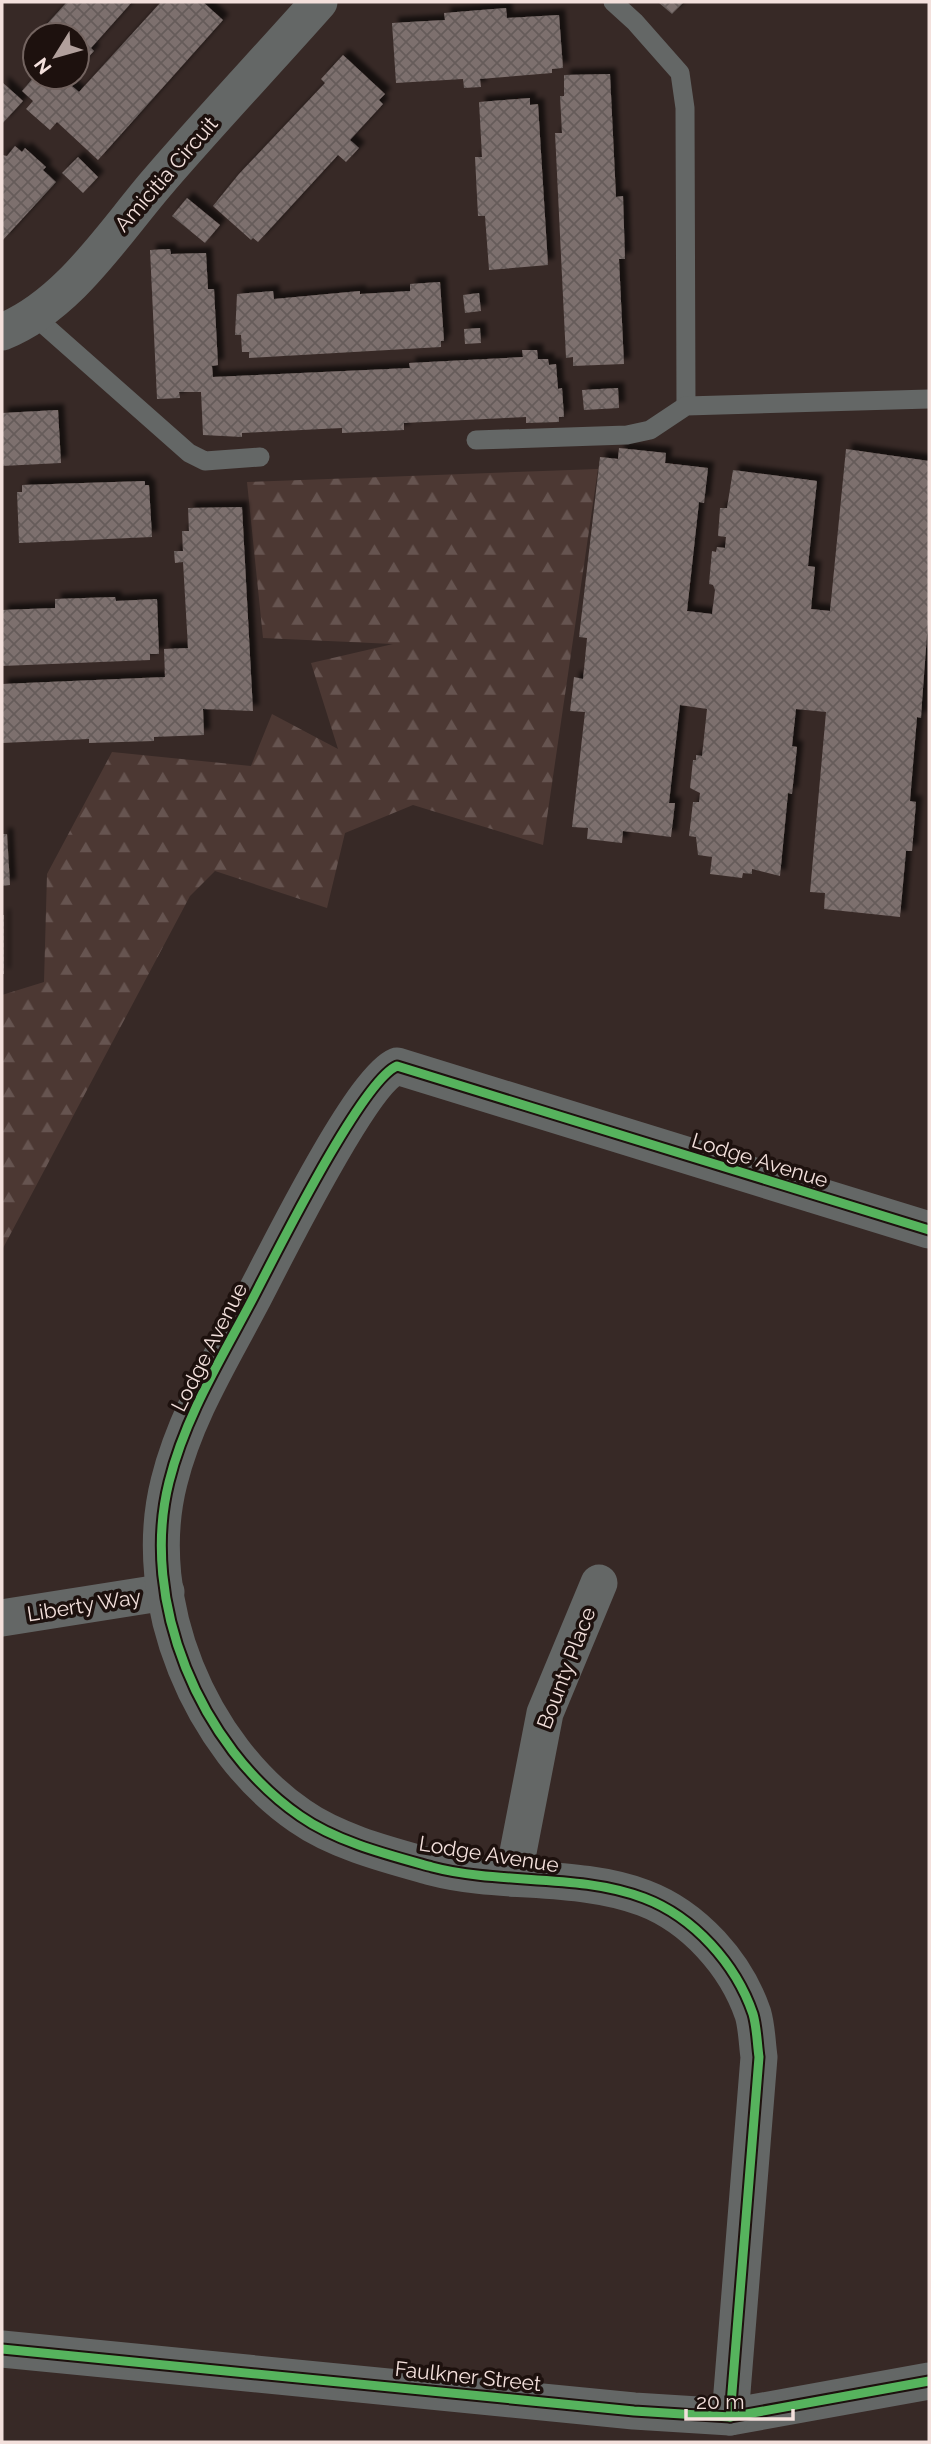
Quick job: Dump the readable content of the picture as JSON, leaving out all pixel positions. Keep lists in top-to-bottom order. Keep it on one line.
{"streets":{"street":["Amicitia Circuit","Lodge Avenue","Liberty Way","Bounty Place","Faulkner Street"]},"crossings":[["Lodge Avenue","Liberty Way"],["Lodge Avenue","Bounty Place"],["Lodge Avenue","Faulkner Street"]],"scale_bar":"20 m","north":"bottom left"}
